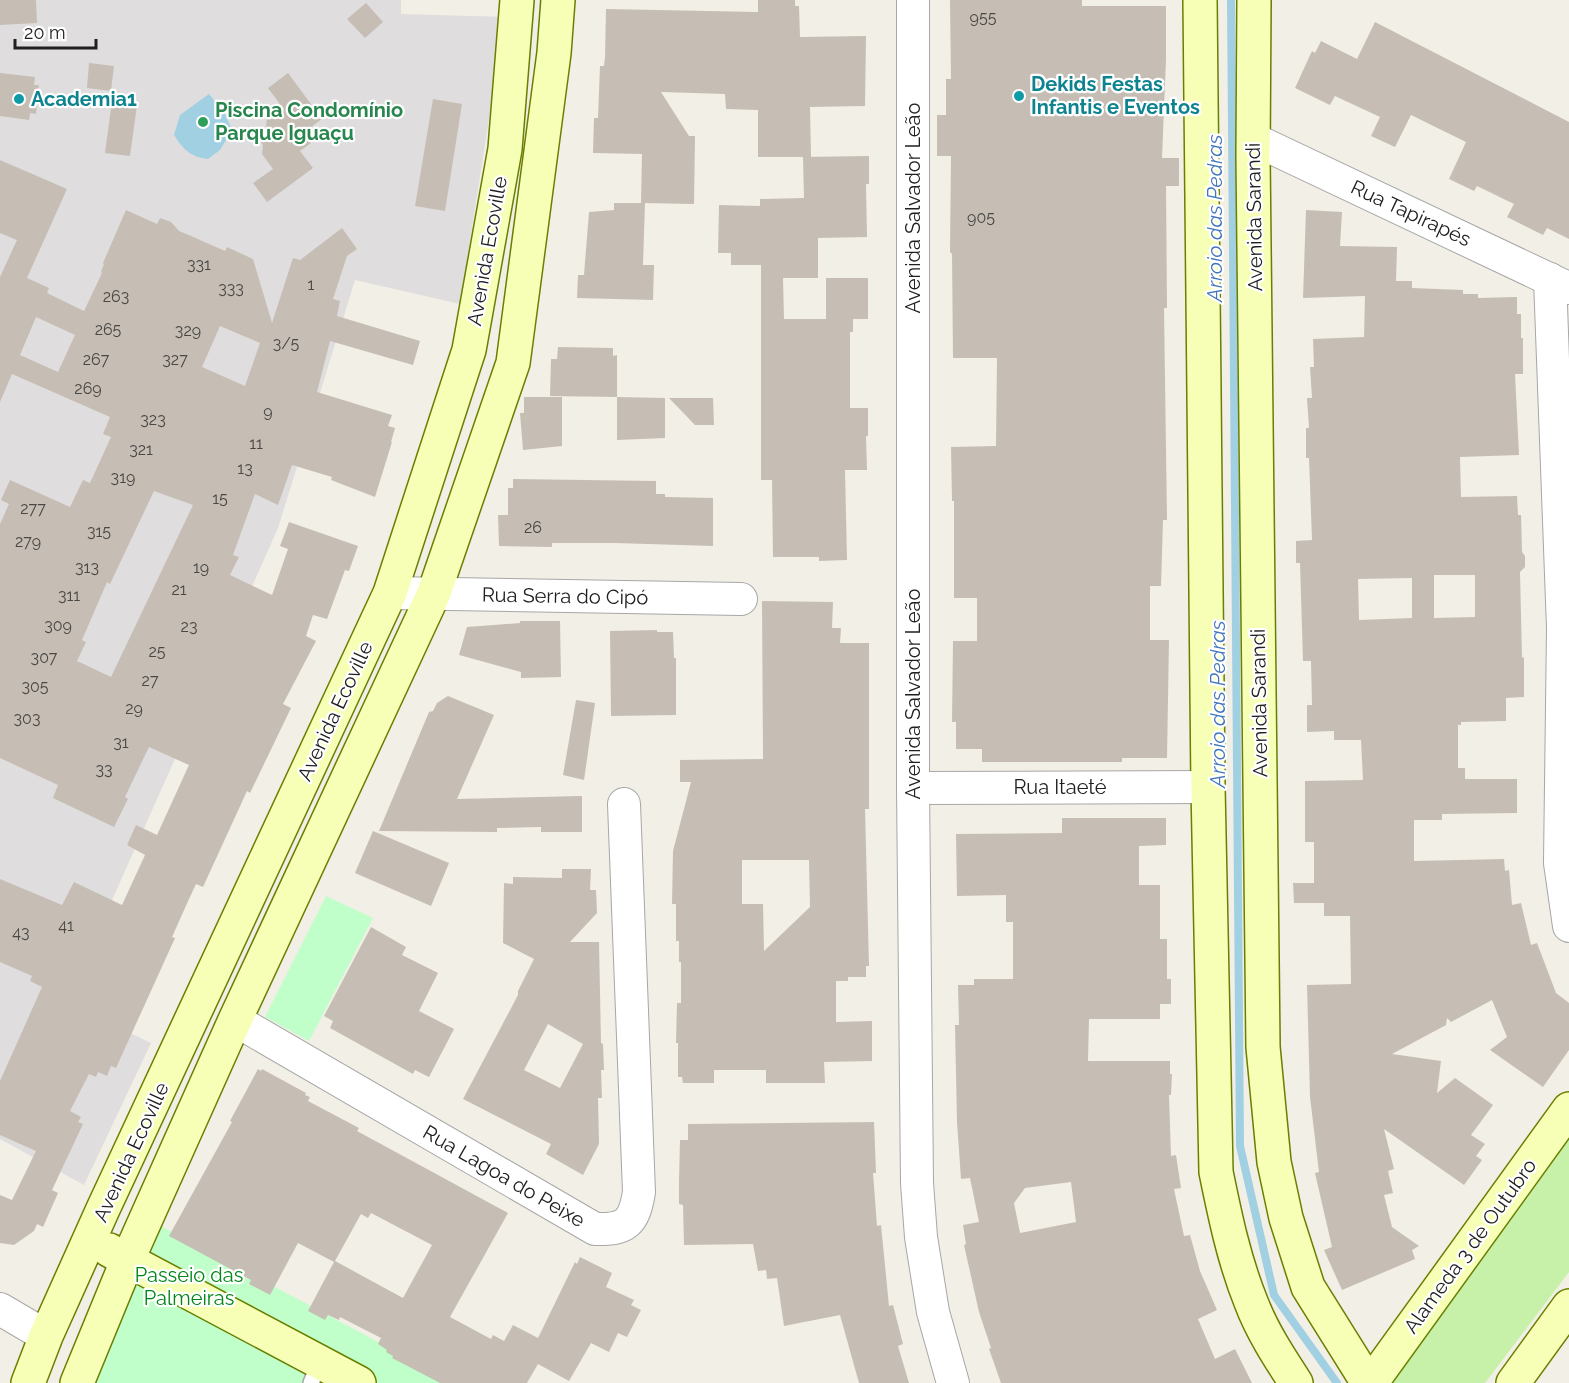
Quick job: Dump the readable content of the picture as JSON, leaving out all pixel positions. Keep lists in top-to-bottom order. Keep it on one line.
{"streets":{"street":["Avenida Salvador Leão","Rua Tapirapés","Avenida Sarandi","Avenida Ecoville","Rua Serra do Cipó","Rua Itaeté","Rua Lagoa do Peixe","Alameda 3 de Outubro"]},"crossings":[["Avenida Salvador Leão","Rua Itaeté"],["Rua Tapirapés","Avenida Sarandi"],["Avenida Sarandi","Alameda 3 de Outubro"],["Avenida Ecoville","Rua Serra do Cipó"],["Avenida Ecoville","Rua Lagoa do Peixe"]],"water":["Arroio das Pedras"],"parks":["Passeio das Palmeiras"],"places":["Dekids Festas Infantis e Eventos","Academia1","Piscina Condomínio Parque Iguaçu"],"house_numbers":["955","905","331","1","333","263","265","329","3/5","267","327","269","9","323","11","321","13","319","15","277","26","315","279","313","19","21","311","309","23","25","307","27","305","29","303","31","33","41","43"],"scale_bar":"20 m"}
